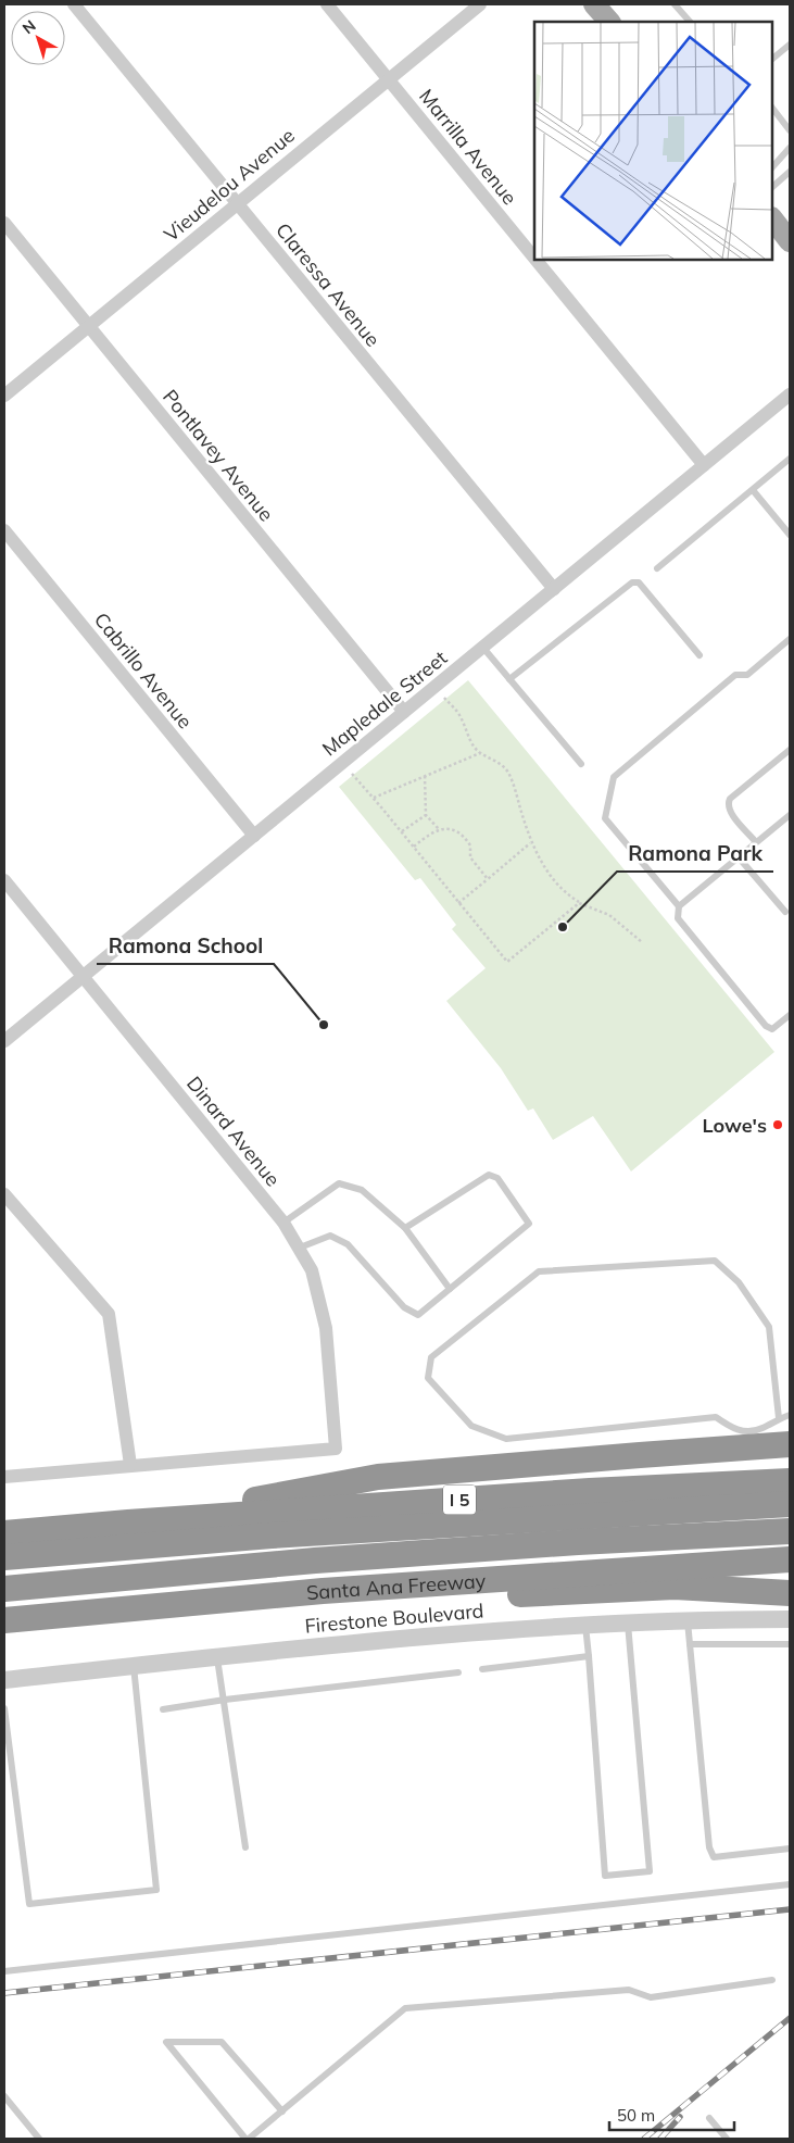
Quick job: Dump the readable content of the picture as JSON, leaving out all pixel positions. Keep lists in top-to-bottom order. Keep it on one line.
{"streets":{"highway":["I 5","Santa Ana Freeway"],"street":["Marrilla Avenue","Vieudelou Avenue","Claressa Avenue","Pontlavey Avenue","Cabrillo Avenue","Mapledale Street","Dinard Avenue","Firestone Boulevard"]},"crossings":[["Marrilla Avenue","Vieudelou Avenue"],["Marrilla Avenue","Mapledale Street"],["Vieudelou Avenue","Claressa Avenue"],["Vieudelou Avenue","Pontlavey Avenue"],["Claressa Avenue","Mapledale Street"],["Pontlavey Avenue","Mapledale Street"],["Cabrillo Avenue","Mapledale Street"],["Mapledale Street","Dinard Avenue"]],"places":["Ramona Park","Ramona School","Lowe's"],"scale_bar":"50 m","north":"top left"}
